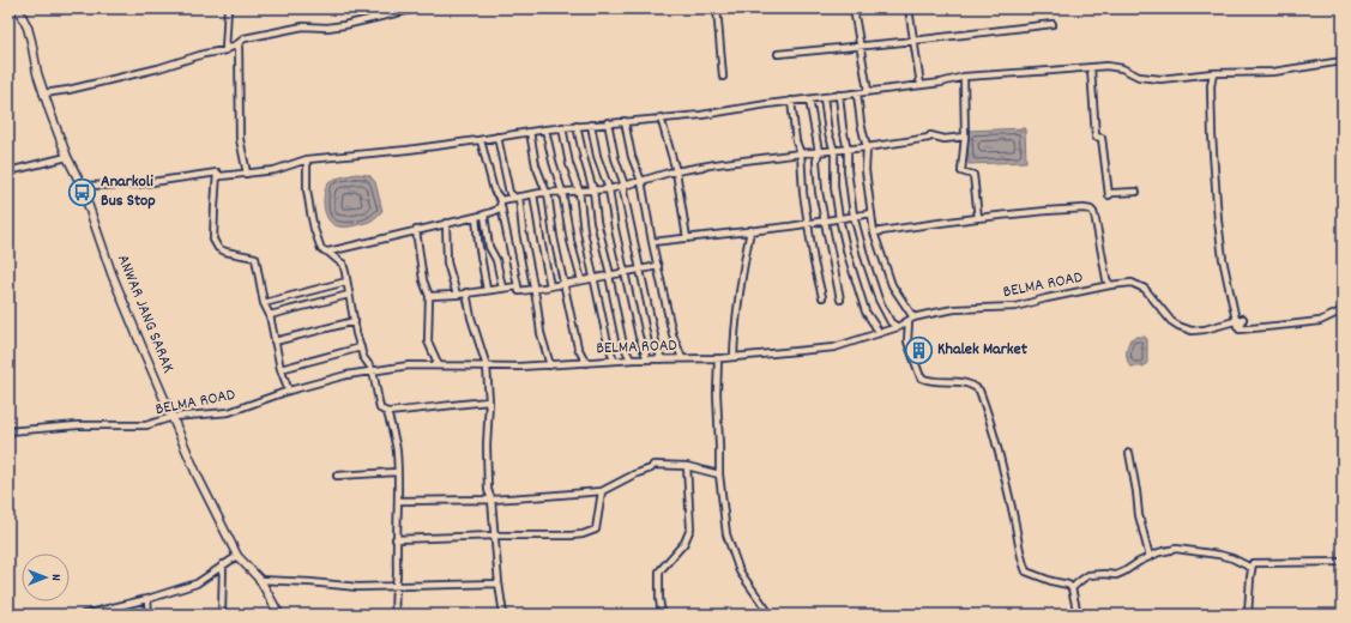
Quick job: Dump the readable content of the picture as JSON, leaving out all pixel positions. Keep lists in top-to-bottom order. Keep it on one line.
{"streets":{"main road":["ANWAR JANG SARAK"],"street":["BELMA ROAD"]},"crossings":[["BELMA ROAD","ANWAR JANG SARAK"]],"places":{"bus stop":["Anarkoli Bus Stop"],"building":["Khalek Market"]},"north":"right"}
